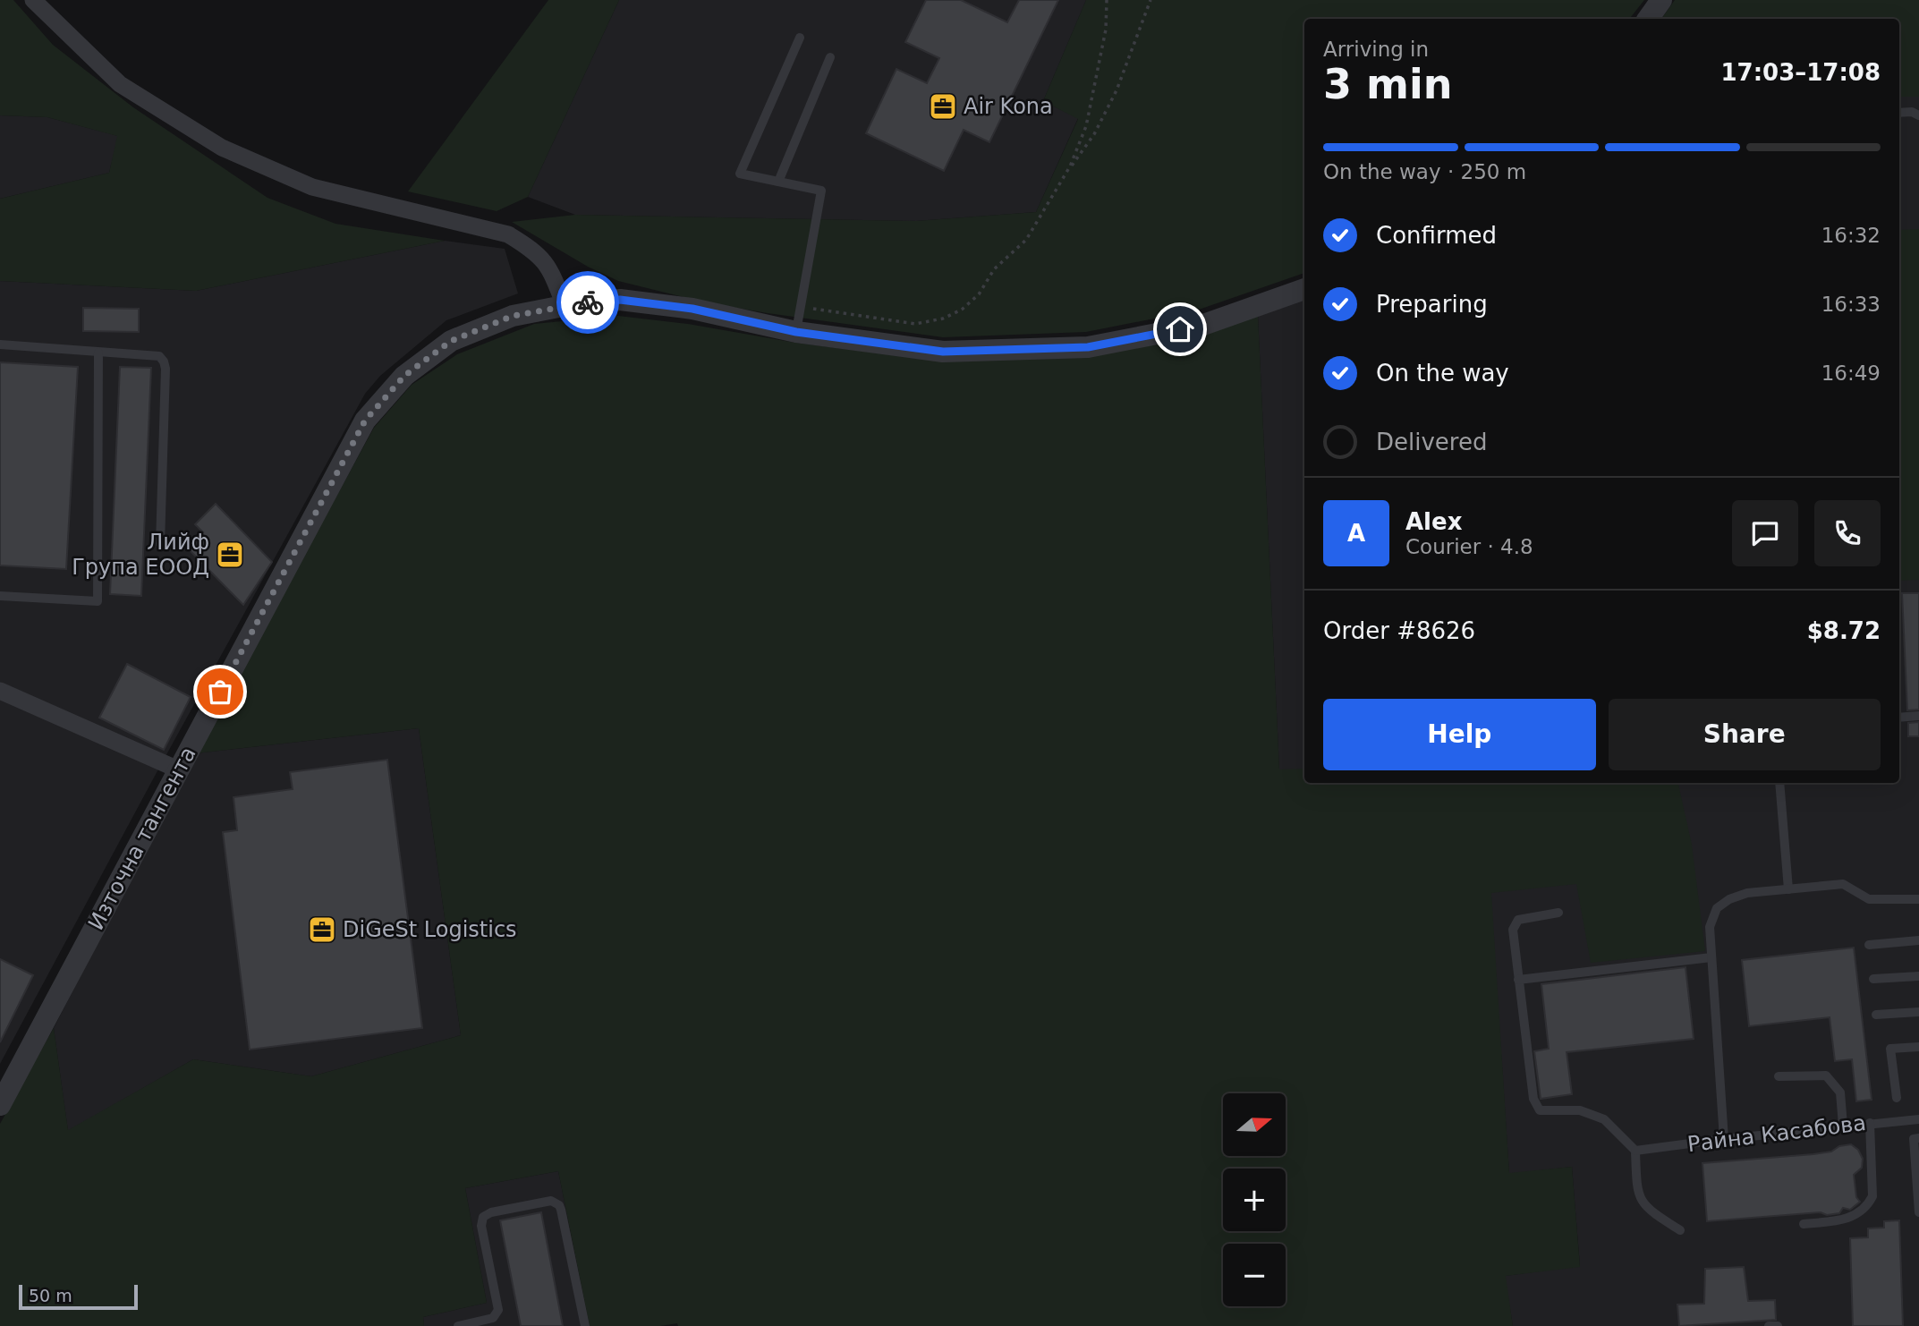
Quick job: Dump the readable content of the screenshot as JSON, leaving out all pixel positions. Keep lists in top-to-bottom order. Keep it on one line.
{"streets":{"street":["Източна тангента"],"lane":["Райна Касабова"]},"places":{"office":["Air Kona","Лийф Група ЕООД","DiGeSt Logistics"]},"scale_bar":"50 m","north":"right","page":{"heading":["3 min","Arriving in","17:03–17:08"],"panel":["Alex","Courier · 4.8","Order #8626","$8.72"],"bar":"On the way · 250 m","list":[["Confirmed","16:32"],["Preparing","16:33"],["On the way","16:49"],"Delivered"],"round":"A","buttons":["Help","Share"],"map_buttons":["+","−"],"scale":"50 m"}}
